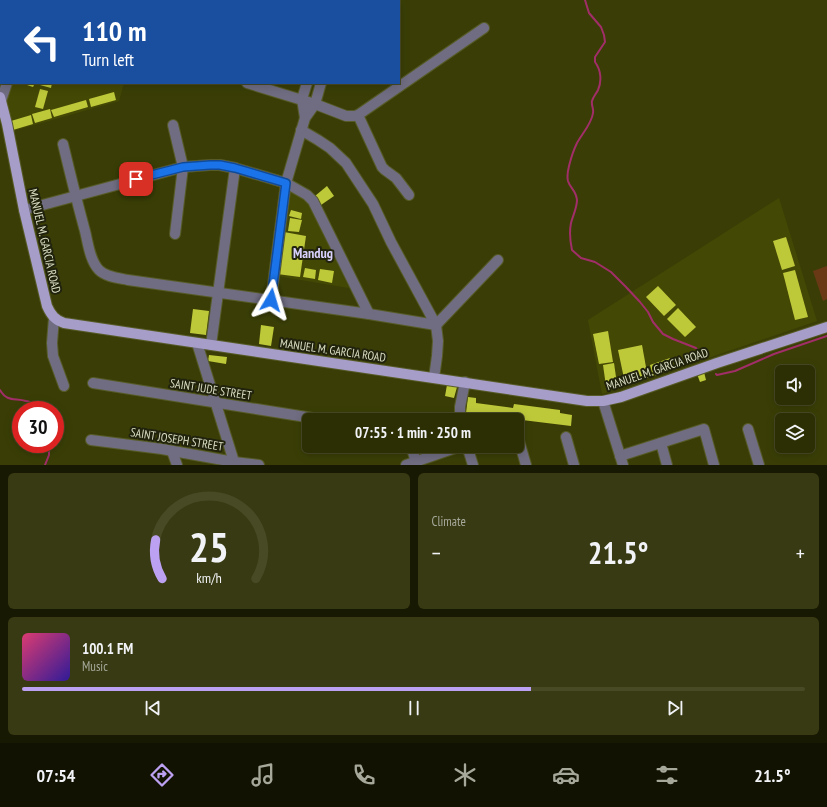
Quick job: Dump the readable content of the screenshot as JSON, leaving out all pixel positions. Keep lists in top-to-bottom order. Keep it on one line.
{"streets":{"main road":["MANUEL M. GARCIA ROAD"],"street":["SAINT JUDE STREET","SAINT JOSEPH STREET"]},"districts":["Mandug"],"page":{"turn":["110 m","Turn left"],"limit":"30","trip":"07:55 · 1 min · 250 m","tile":"Climate","heat":["−","21.5°","+"],"song":["100.1 FM","Music"],"tabs":["07:54","21.5°"],"gauge":["25","km/h"]}}
